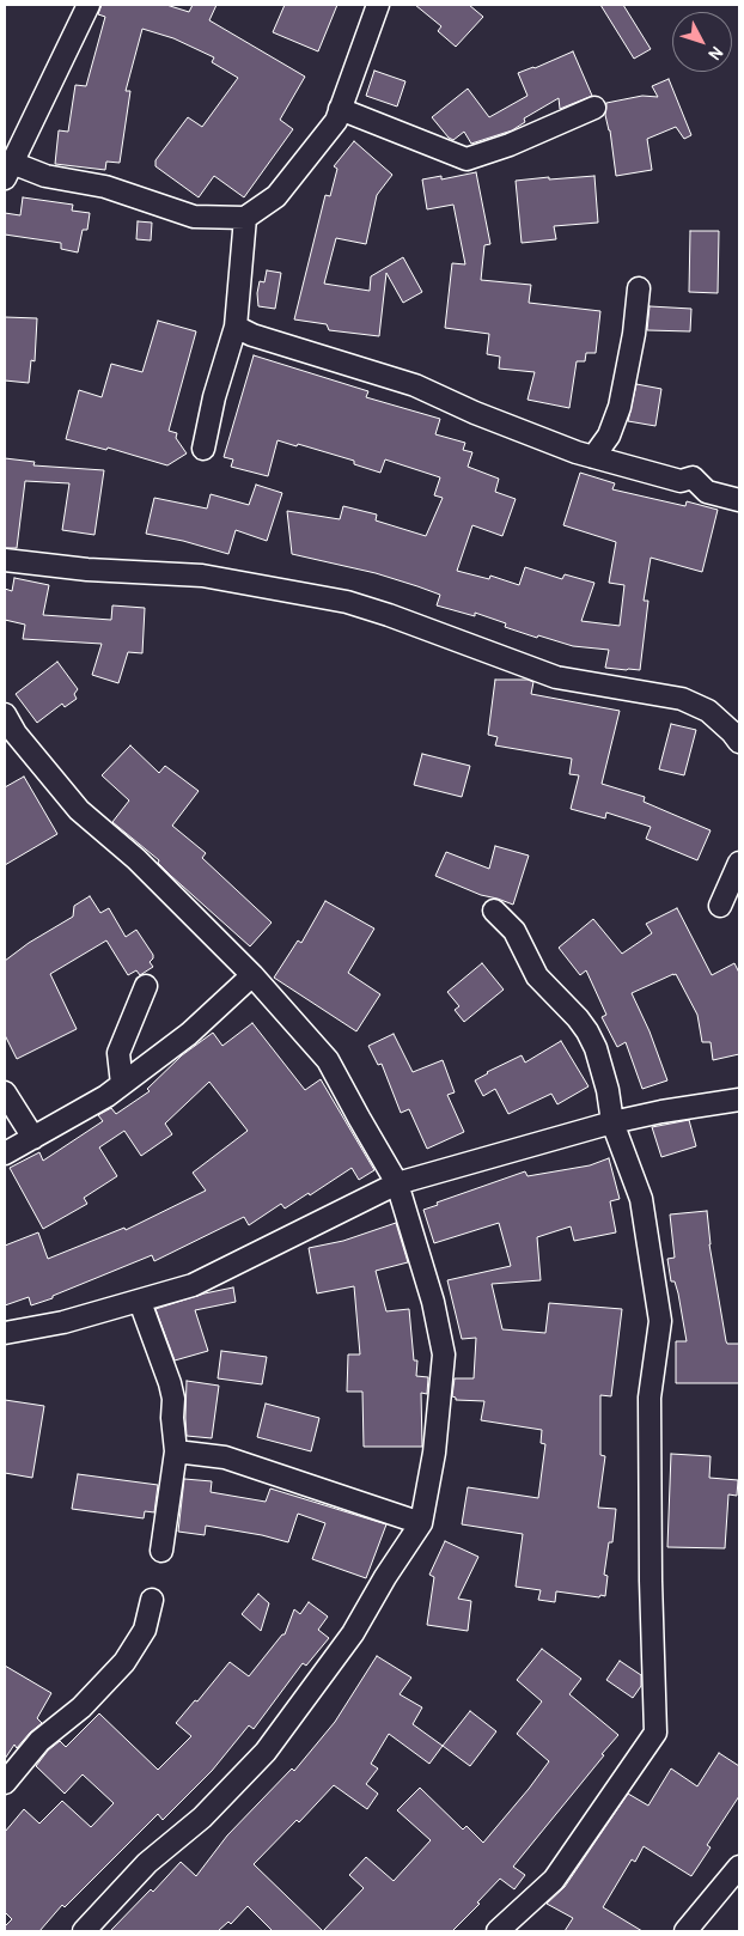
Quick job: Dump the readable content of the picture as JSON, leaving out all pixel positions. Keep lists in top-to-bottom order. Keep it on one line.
{"north":"bottom right"}
